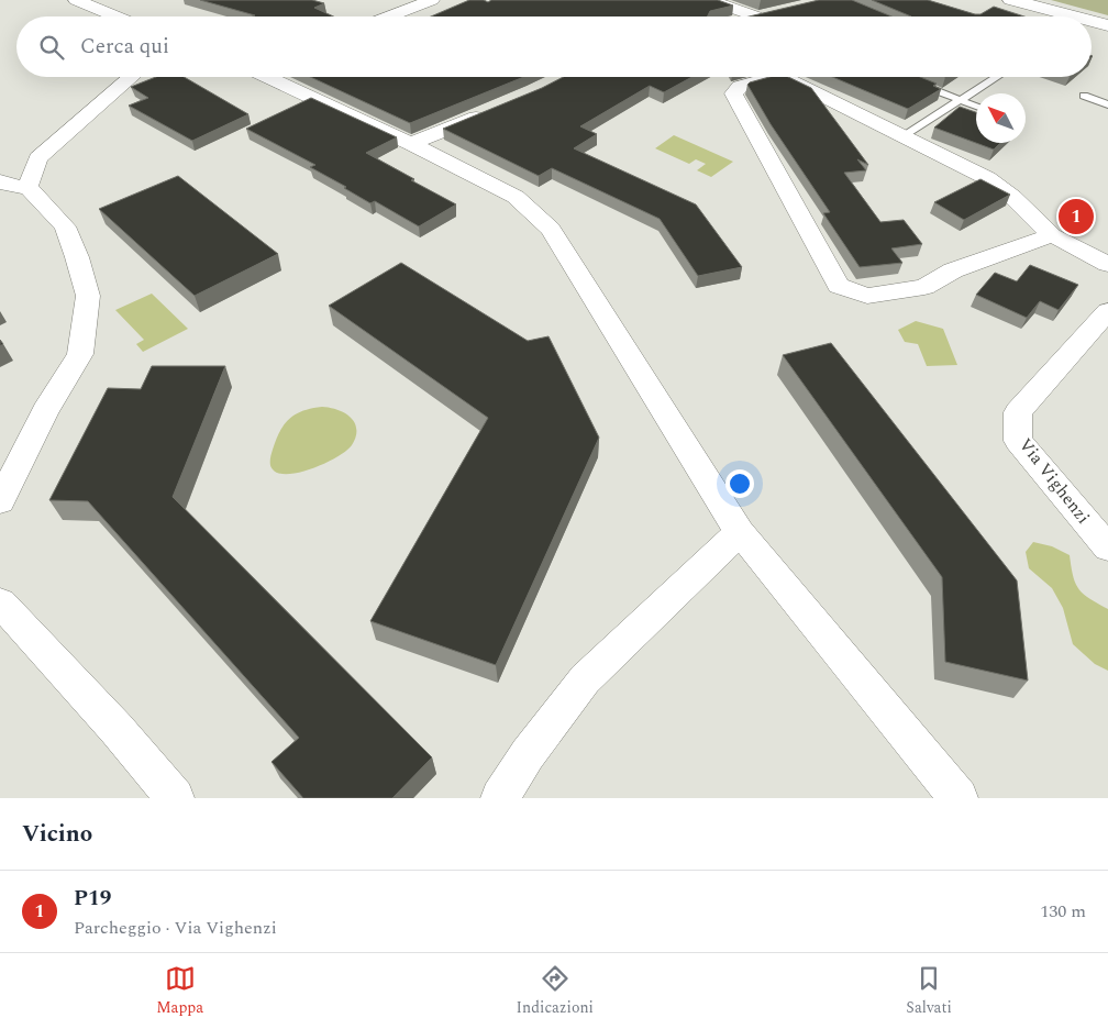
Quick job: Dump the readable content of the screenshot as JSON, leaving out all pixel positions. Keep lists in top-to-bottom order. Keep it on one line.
{"streets":{"street":["Via Vighenzi"]},"north":"top left","page":{"search":"Cerca qui","pins":"1","heading":"Vicino","list":[{"mark":"1","name":"P19","note":"Parcheggio · Via Vighenzi","value":"130 m"}],"nav":["Mappa","Indicazioni","Salvati"]}}
